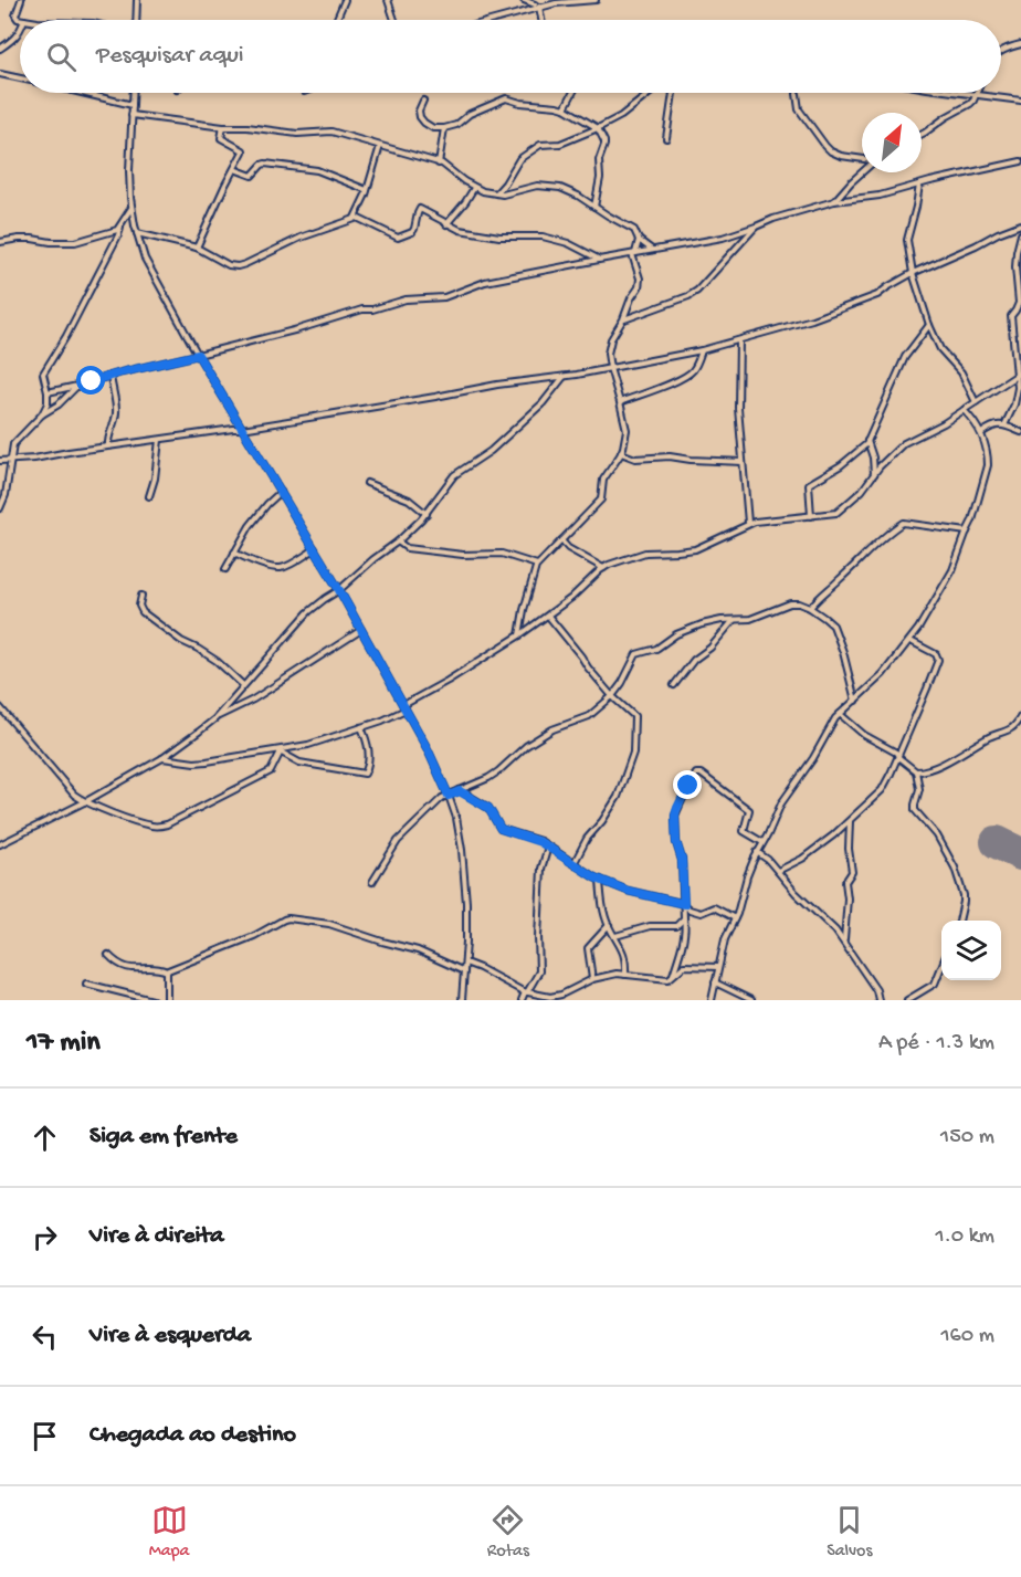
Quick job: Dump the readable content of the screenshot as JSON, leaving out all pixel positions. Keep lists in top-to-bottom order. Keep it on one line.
{"north":"top right","page":{"search":"Pesquisar aqui","heading":["17 min","A pé · 1.3 km"],"list":[["Siga em frente","150 m"],["Vire à direita","1.0 km"],["Vire à esquerda","160 m"],"Chegada ao destino"],"nav":["Mapa","Rotas","Salvos"]}}
